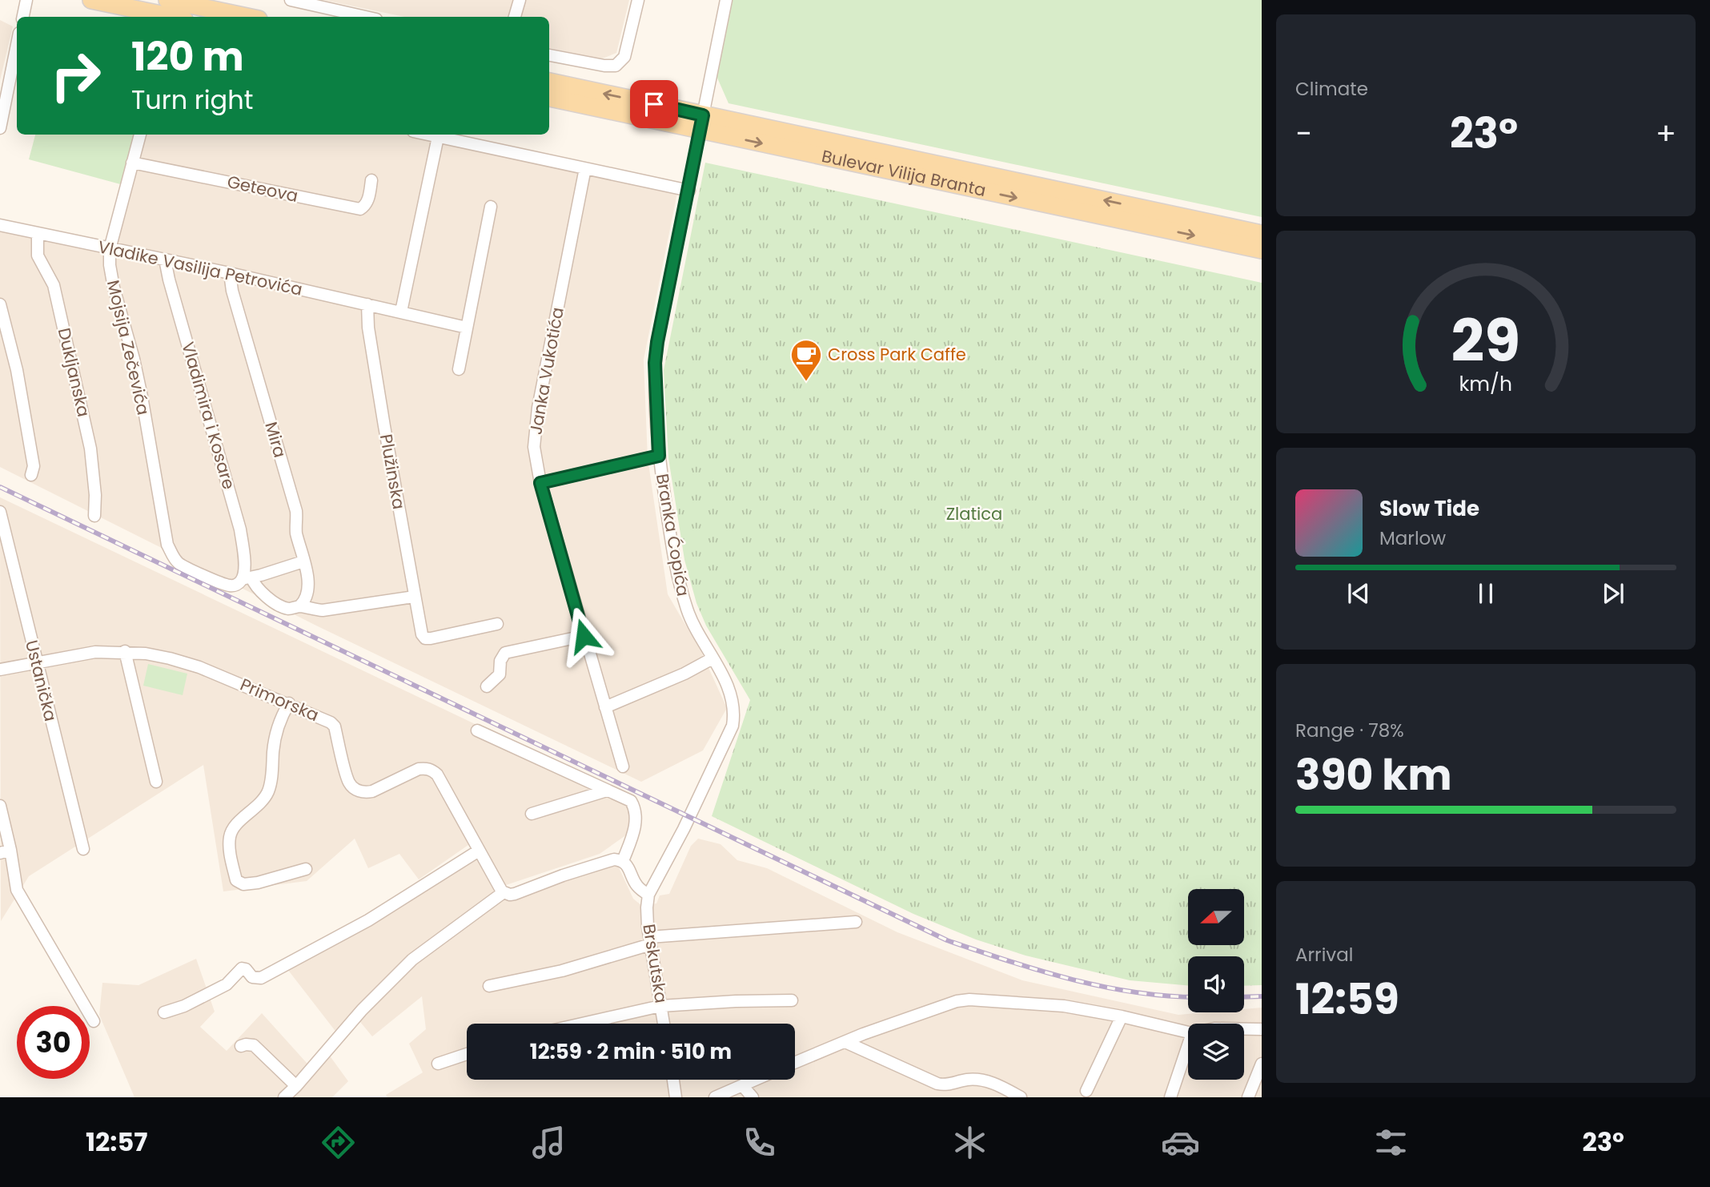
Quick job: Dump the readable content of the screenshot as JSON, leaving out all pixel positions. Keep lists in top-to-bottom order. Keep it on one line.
{"streets":{"main road":["Bulevar Vilija Branta"],"street":["Geteova","Vladike Vasilija Petrovića","Mojsija Zečevića","Janka Vukotića","Dukljanska","Vladimira i Kosare","Mira","Plužinska","Branka Ćopića","Ustanička","Primorska","Brskutska"]},"crossings":[["Bulevar Vilija Branta","Branka Ćopića"],["Geteova","Mojsija Zečevića"],["Vladike Vasilija Petrovića","Mojsija Zečevića"],["Vladike Vasilija Petrovića","Dukljanska"],["Vladike Vasilija Petrovića","Vladimira i Kosare"],["Vladike Vasilija Petrovića","Mira"],["Vladike Vasilija Petrovića","Plužinska"],["Mojsija Zečevića","Vladimira i Kosare"],["Branka Ćopića","Brskutska"],["Ustanička","Primorska"]],"parks":["Zlatica"],"places":{"cafe":["Cross Park Caffe"]},"north":"left","page":{"tile":["Climate",["Range · 78%","390 km"],["Arrival","12:59"]],"turn":["120 m","Turn right"],"heat":["−","23°","+"],"song":["Slow Tide","Marlow"],"limit":"30","trip":"12:59 · 2 min · 510 m","tabs":["12:57","23°"],"gauge":["29","km/h"]}}
